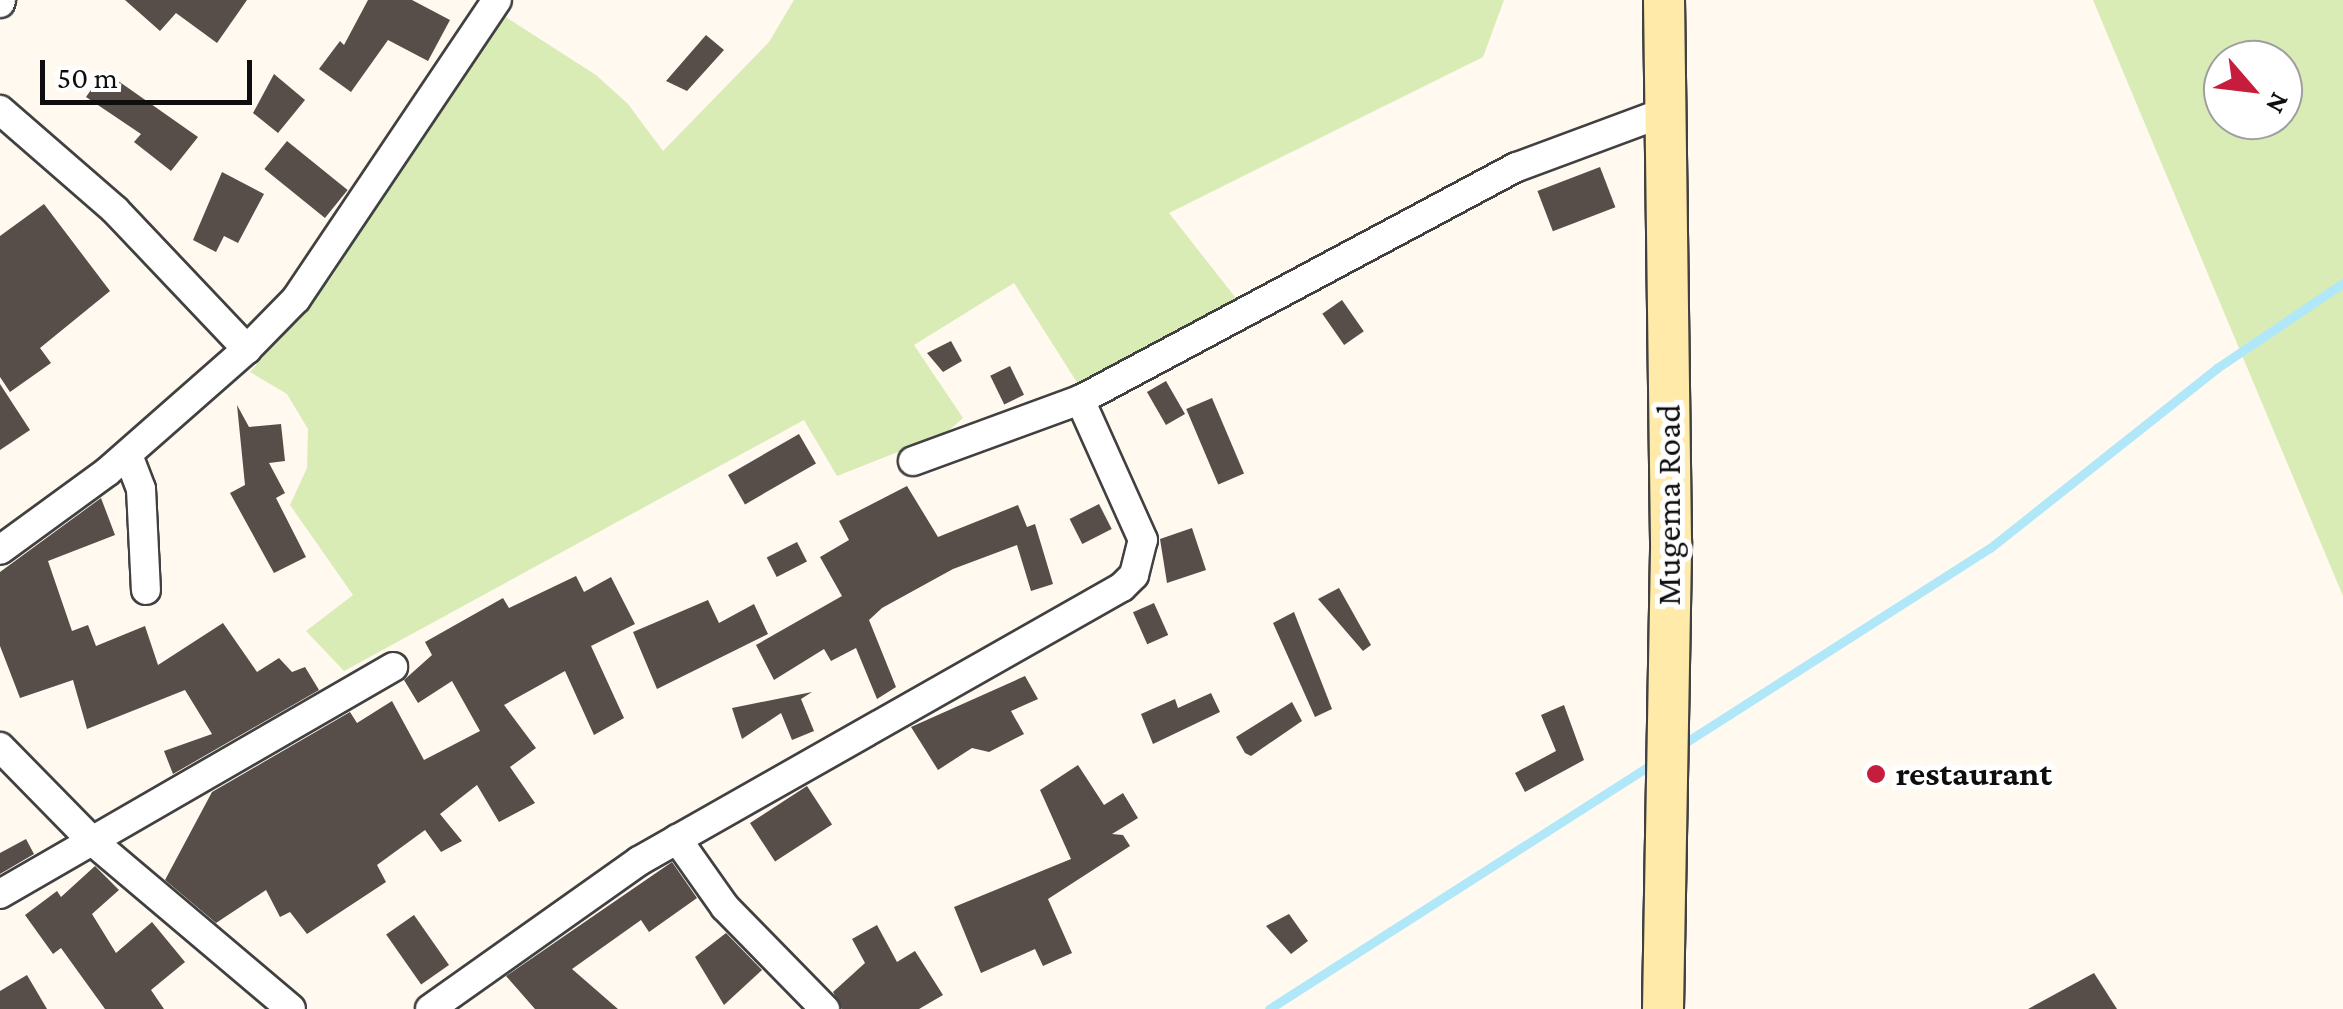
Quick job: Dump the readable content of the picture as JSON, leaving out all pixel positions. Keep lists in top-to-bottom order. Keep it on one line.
{"streets":{"street":["Mugema Road"]},"places":["restaurant"],"scale_bar":"50 m","north":"bottom right"}
